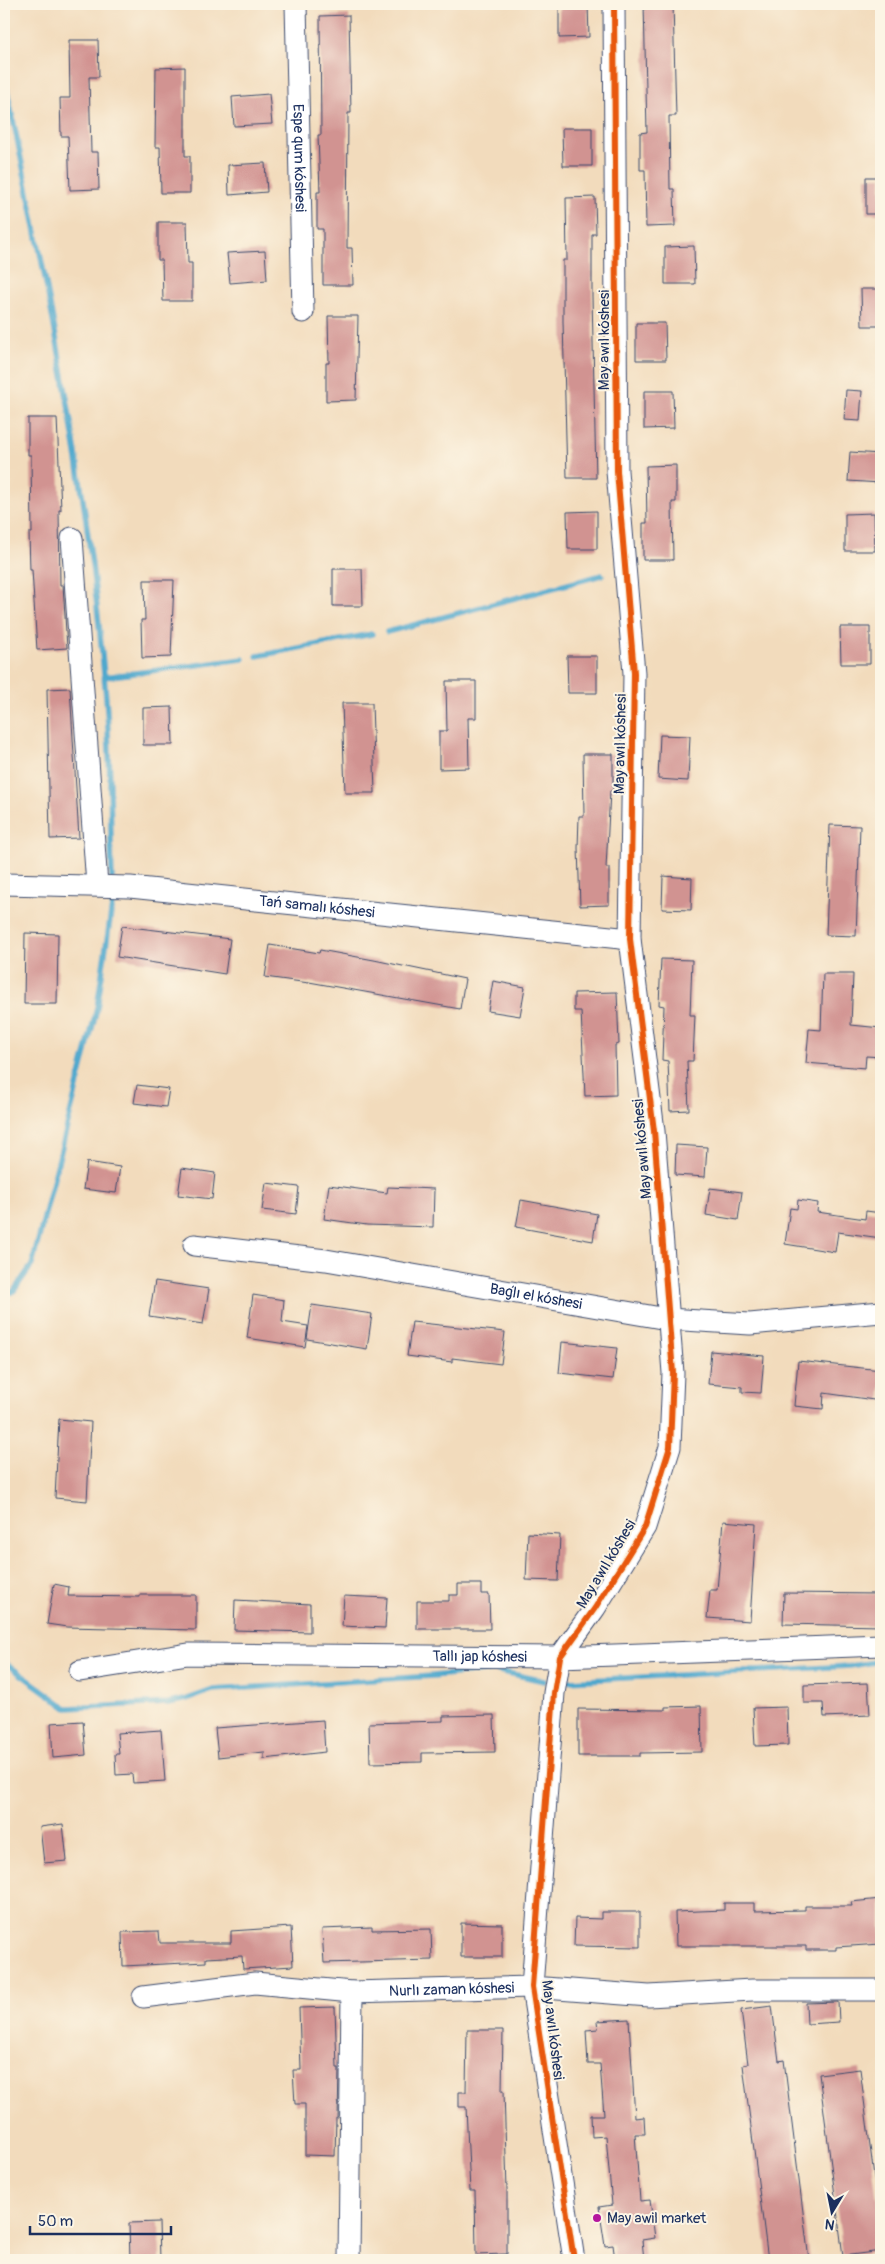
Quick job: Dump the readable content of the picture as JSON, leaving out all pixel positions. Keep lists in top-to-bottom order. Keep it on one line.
{"streets":{"street":["Espe qum kóshesi","May awıl kóshesi","Tań samalı kóshesi","Baǵlı el kóshesi","Tallı jap kóshesi","Nurlı zaman kóshesi"]},"crossings":[["May awıl kóshesi","Tań samalı kóshesi"],["May awıl kóshesi","Baǵlı el kóshesi"],["May awıl kóshesi","Tallı jap kóshesi"],["May awıl kóshesi","Nurlı zaman kóshesi"]],"places":["May awil market"],"scale_bar":"50 m","north":"bottom"}
